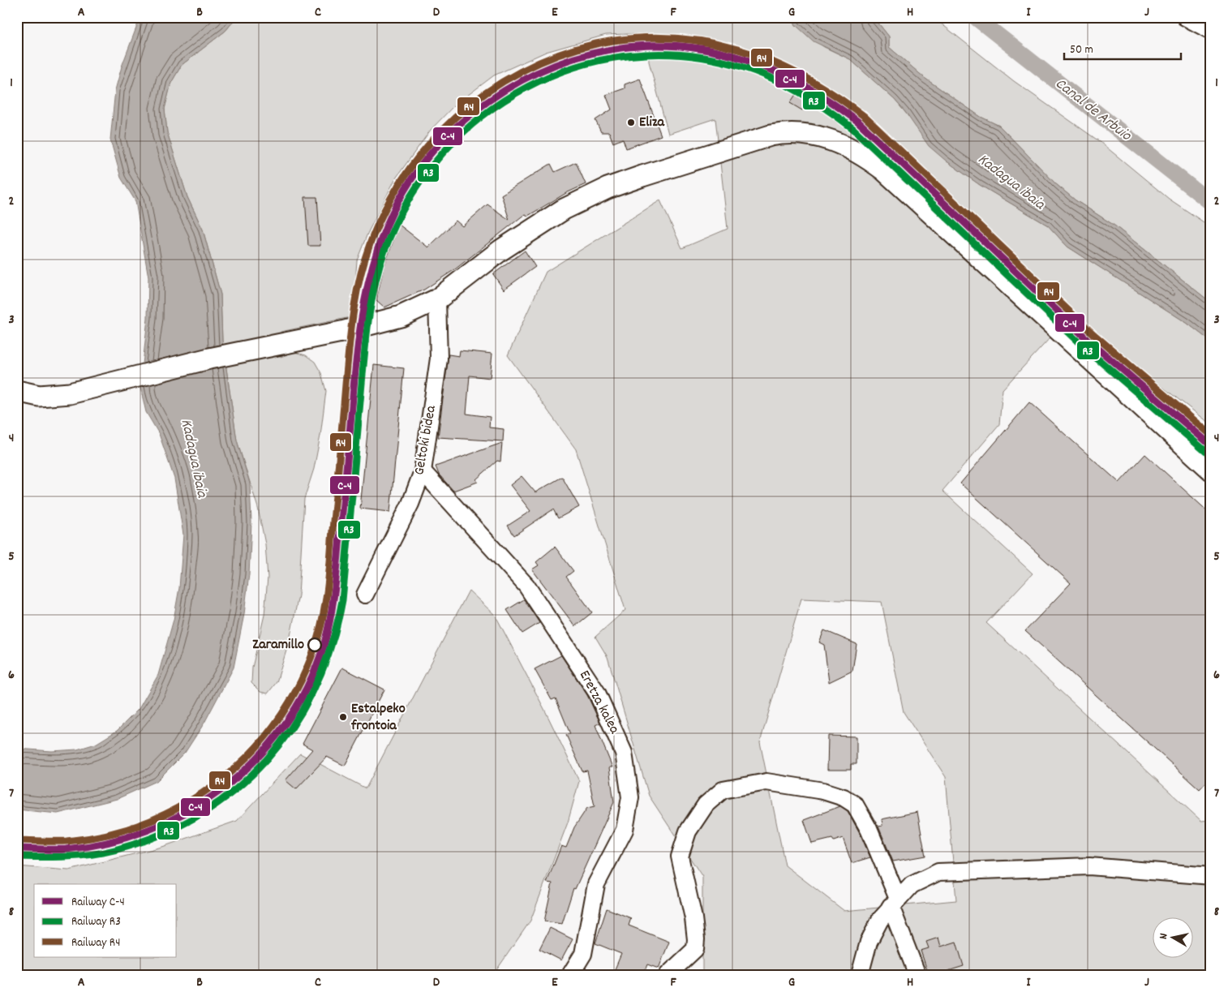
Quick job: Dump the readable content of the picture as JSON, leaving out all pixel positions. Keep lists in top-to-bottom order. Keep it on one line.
{"streets":{"street":["Geltoki bidea","Eretza kalea"]},"crossings":[["Geltoki bidea","Eretza kalea"]],"water":["Canal de Arbuio","Kadagua ibaia"],"places":["Eliza","Zaramillo","Estalpeko frontoia"],"lines":["rail line R4","rail line C-4","rail line R3"],"legend":["Railway C-4","Railway R3","Railway R4"],"scale_bar":"50 m","north":"left","grid":{"columns":["A","B","C","D","E","F","G","H","I","J"],"rows":["1","2","3","4","5","6","7","8"]}}
